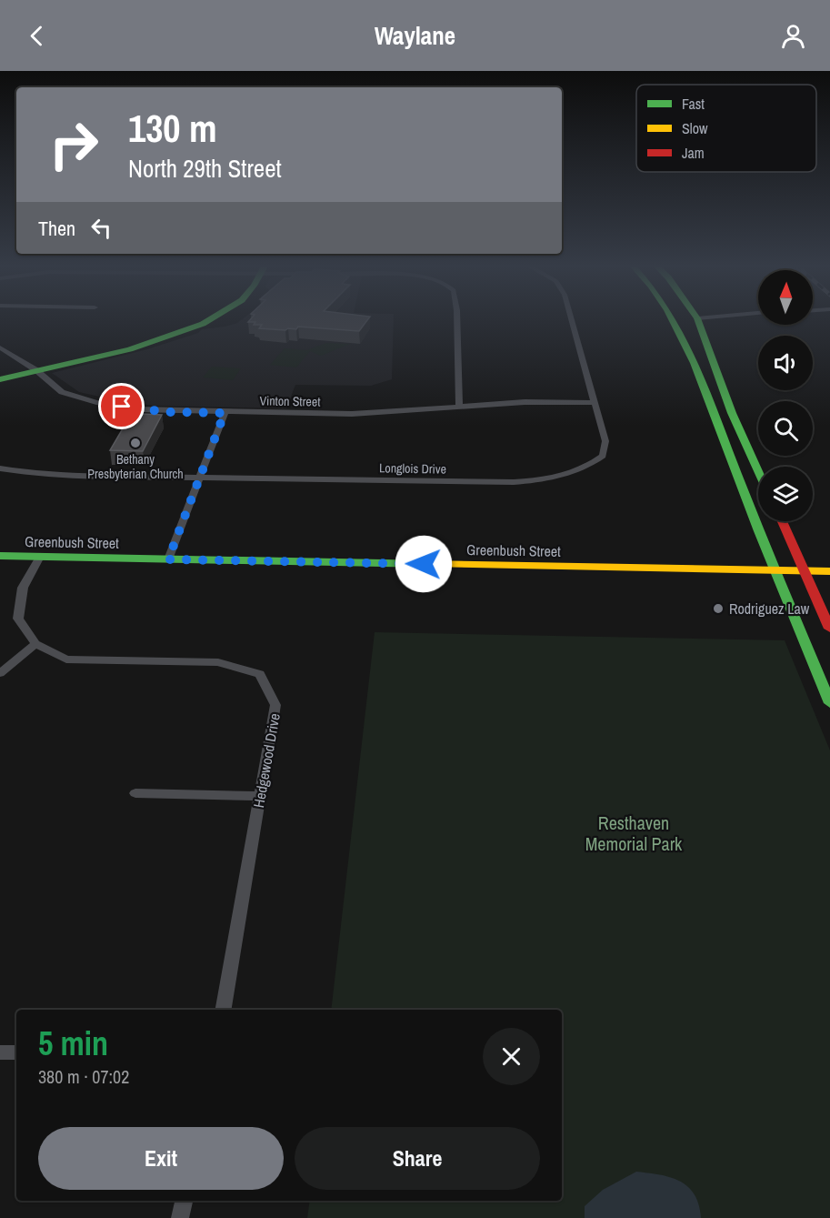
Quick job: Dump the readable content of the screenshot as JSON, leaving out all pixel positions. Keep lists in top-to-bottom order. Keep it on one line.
{"streets":{"main road":["Greenbush Street"],"street":["Vinton Street","Longlois Drive","Hedgewood Drive"]},"crossings":[["Vinton Street","Longlois Drive"],["Greenbush Street","Hedgewood Drive"]],"parks":["Resthaven Memorial Park"],"places":["Bethany Presbyterian Church","Rodriguez Law"],"legend":["Fast","Slow","Jam"],"north":"top","page":{"header":"Waylane","turn":["130 m","North 29th Street"],"then":"Then","heading":["5 min","380 m · 07:02"],"buttons":["Exit","Share"]}}
